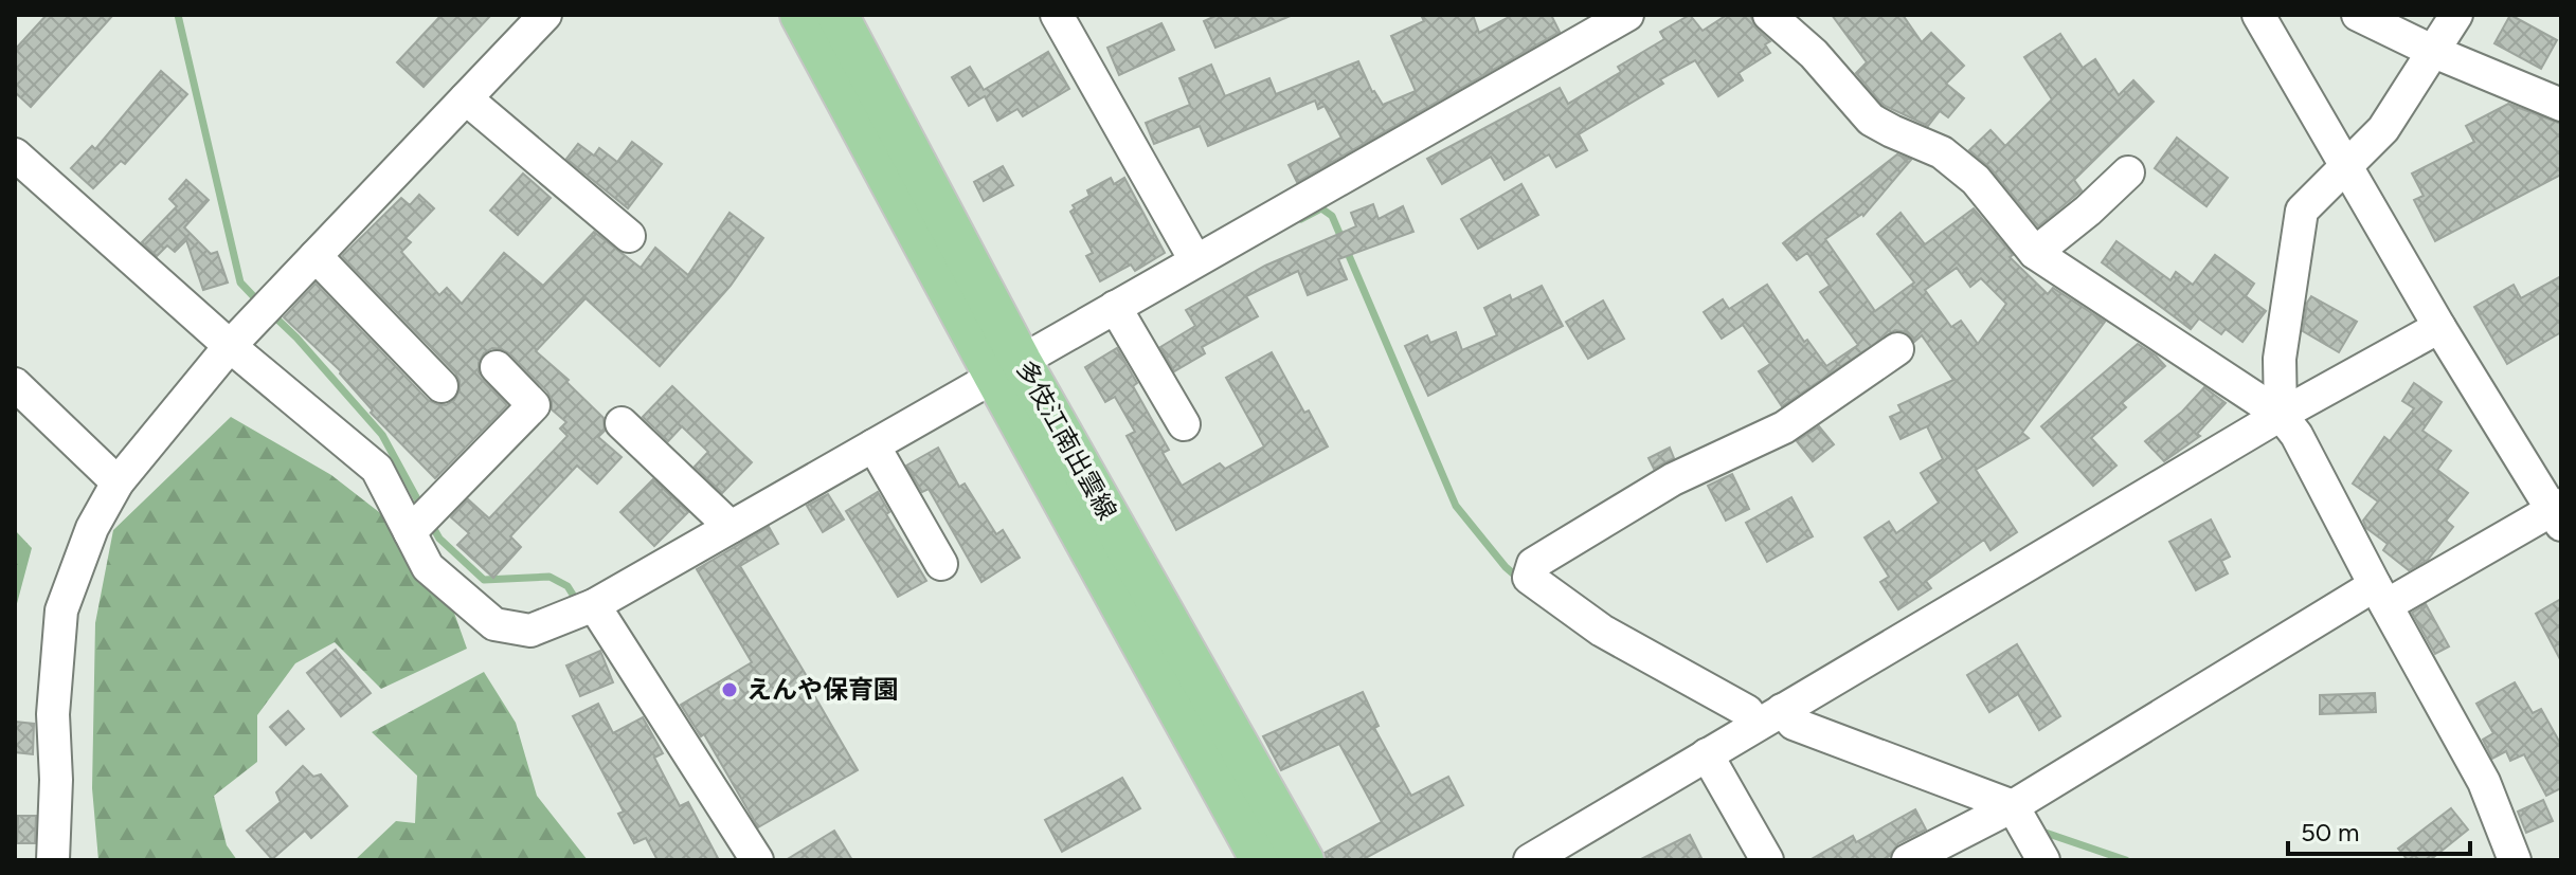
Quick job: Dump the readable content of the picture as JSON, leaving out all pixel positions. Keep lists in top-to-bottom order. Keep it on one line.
{"streets":{"main road":["多伎江南出雲線"]},"places":["えんや保育園"],"scale_bar":"50 m"}
